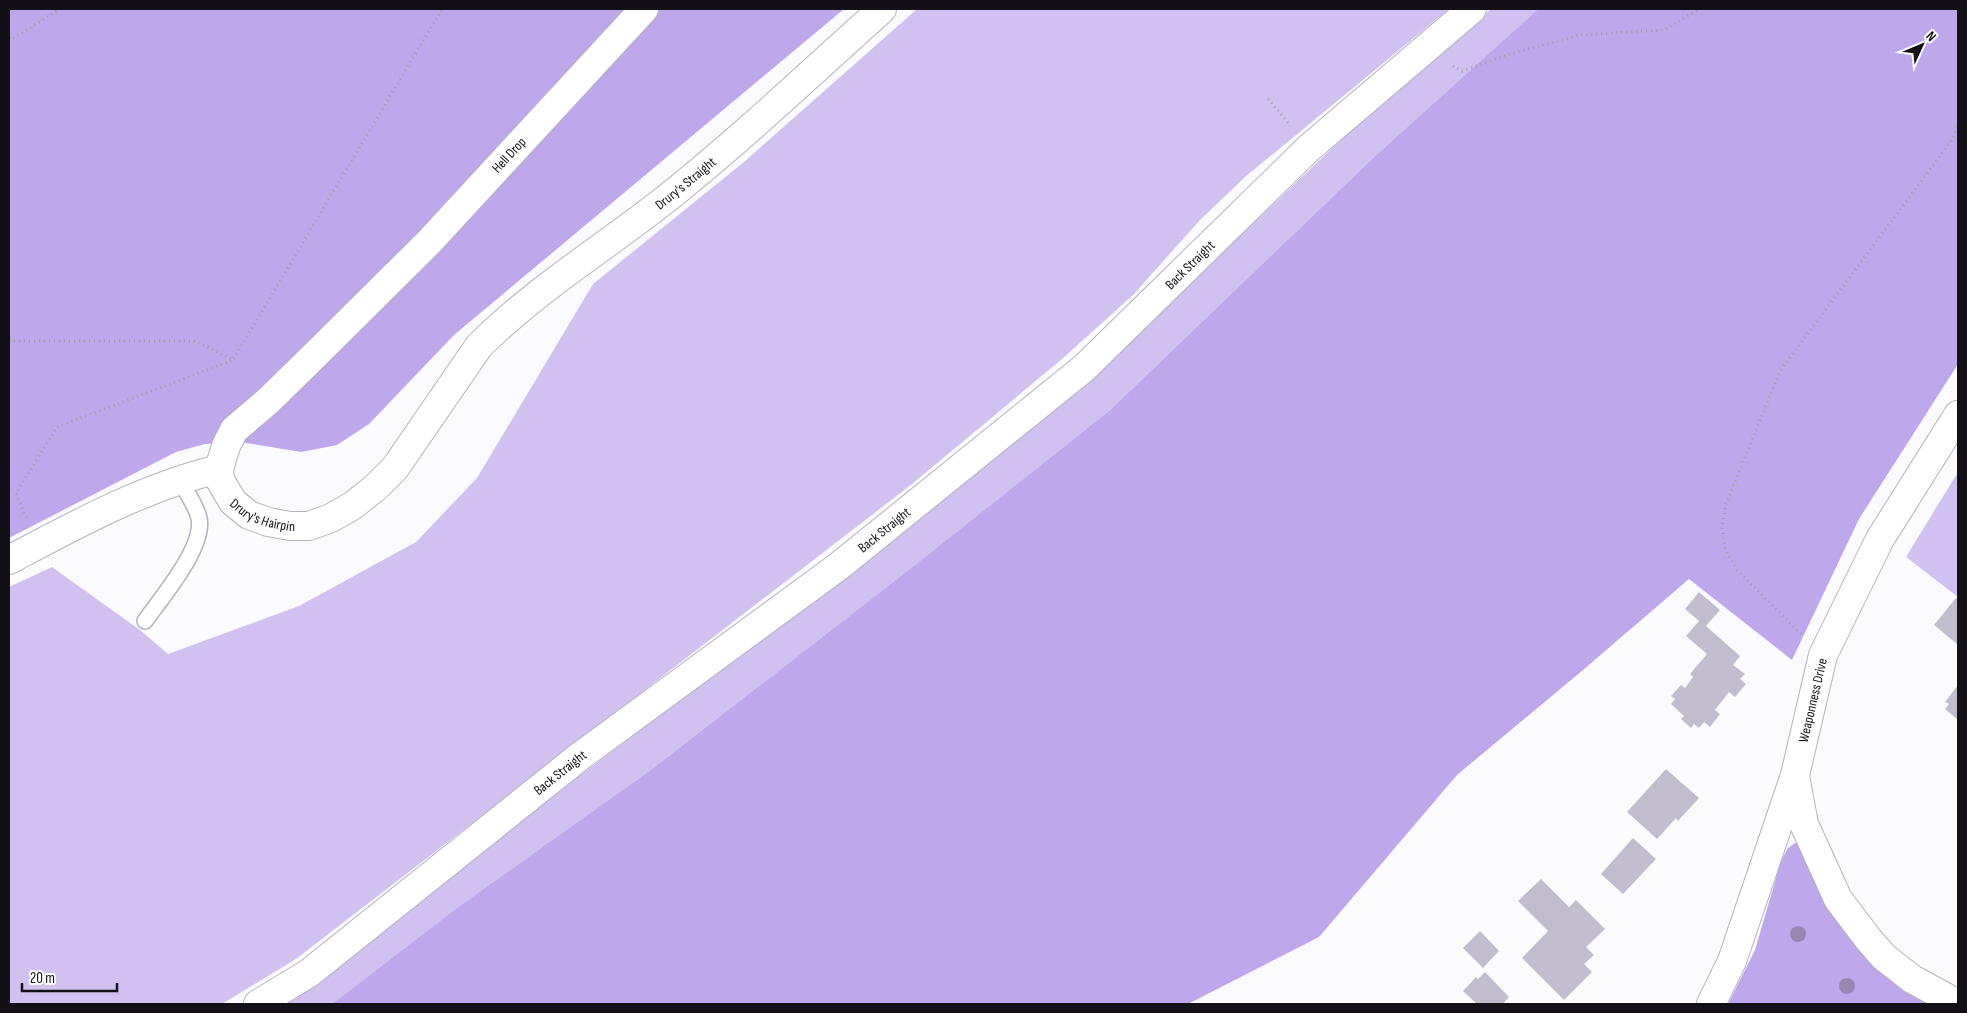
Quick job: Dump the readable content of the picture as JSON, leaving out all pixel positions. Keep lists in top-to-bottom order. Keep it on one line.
{"streets":{"street":["Hell Drop","Drury's Straight","Back Straight","Drury's Hairpin","Weaponness Drive"]},"crossings":[["Hell Drop","Drury's Hairpin"],["Drury's Straight","Drury's Hairpin"]],"scale_bar":"20 m","north":"top right"}
